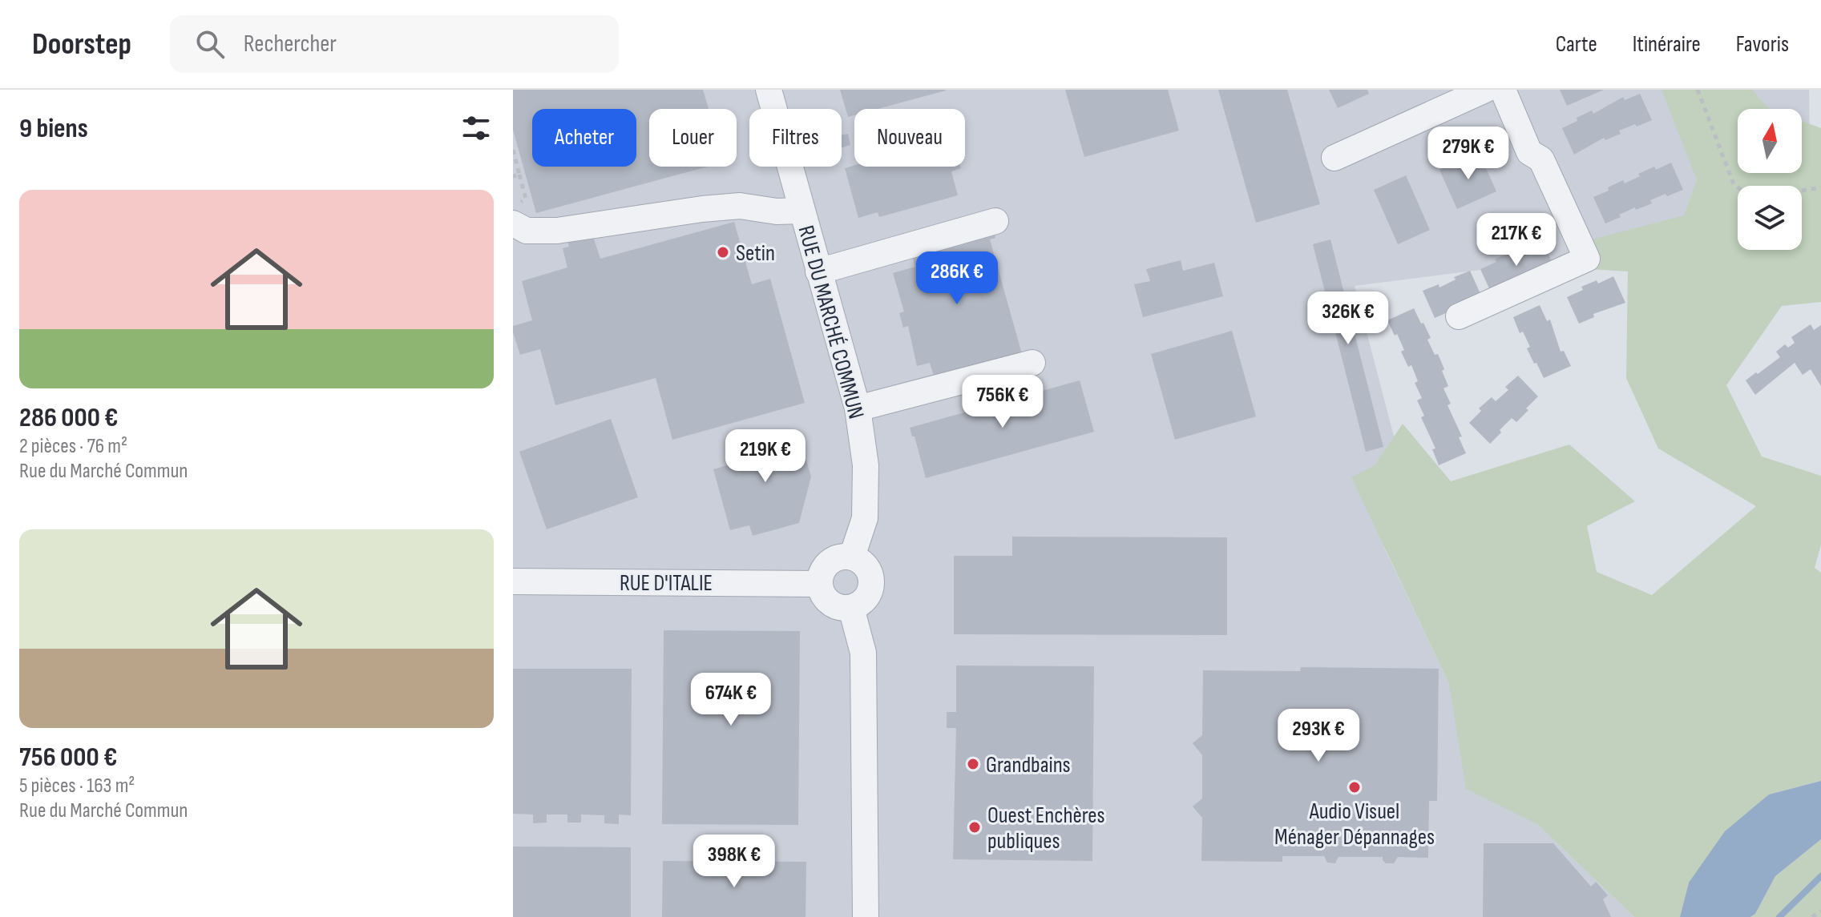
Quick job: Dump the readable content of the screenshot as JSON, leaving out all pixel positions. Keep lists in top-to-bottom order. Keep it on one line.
{"streets":{"street":["RUE DU MARCHÉ COMMUN","RUE D'ITALIE"]},"crossings":[["RUE DU MARCHÉ COMMUN","RUE D'ITALIE"]],"places":["Setin","Grandbains","Audio Visuel Ménager Dépannages","Ouest Enchères publiques"],"north":"top","page":{"header":"Doorstep","search":"Rechercher","nav":["Carte","Itinéraire","Favoris"],"heading":"9 biens","chip":["Acheter","Louer","Filtres","Nouveau"],"price":["279K €","217K €","286K €","326K €","756K €","219K €","674K €","293K €","398K €"],"list":[{"name":"286 000 €","note":"2 pièces · 76 m² · Rue du Marché Commun"},{"name":"756 000 €","note":"5 pièces · 163 m² · Rue du Marché Commun"}]}}
